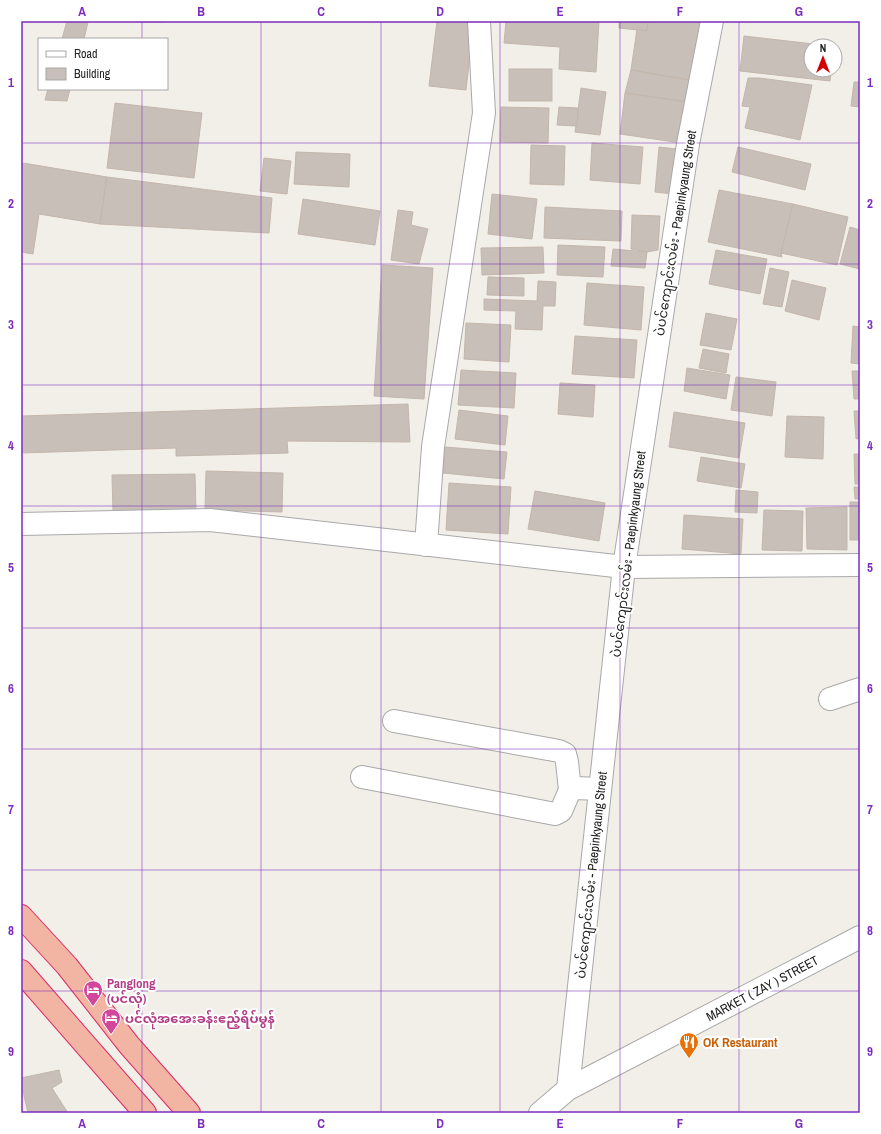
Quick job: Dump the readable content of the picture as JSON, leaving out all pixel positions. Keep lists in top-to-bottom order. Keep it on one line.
{"streets":{"street":["ပဲပင်ကျောင်းလမ်း - Paepinkyaung Street","MARKET ( ZAY ) STREET"]},"crossings":[["ပဲပင်ကျောင်းလမ်း - Paepinkyaung Street","MARKET ( ZAY ) STREET"]],"places":{"hotel":["Panglong (ပင်လုံ)","ပင်လုံအအေးခန်းဧည့်ရိပ်မွန်"],"restaurant":["OK Restaurant"]},"legend":["Road","Building"],"north":"top","grid":{"columns":["A","B","C","D","E","F","G"],"rows":["1","2","3","4","5","6","7","8","9"]}}
